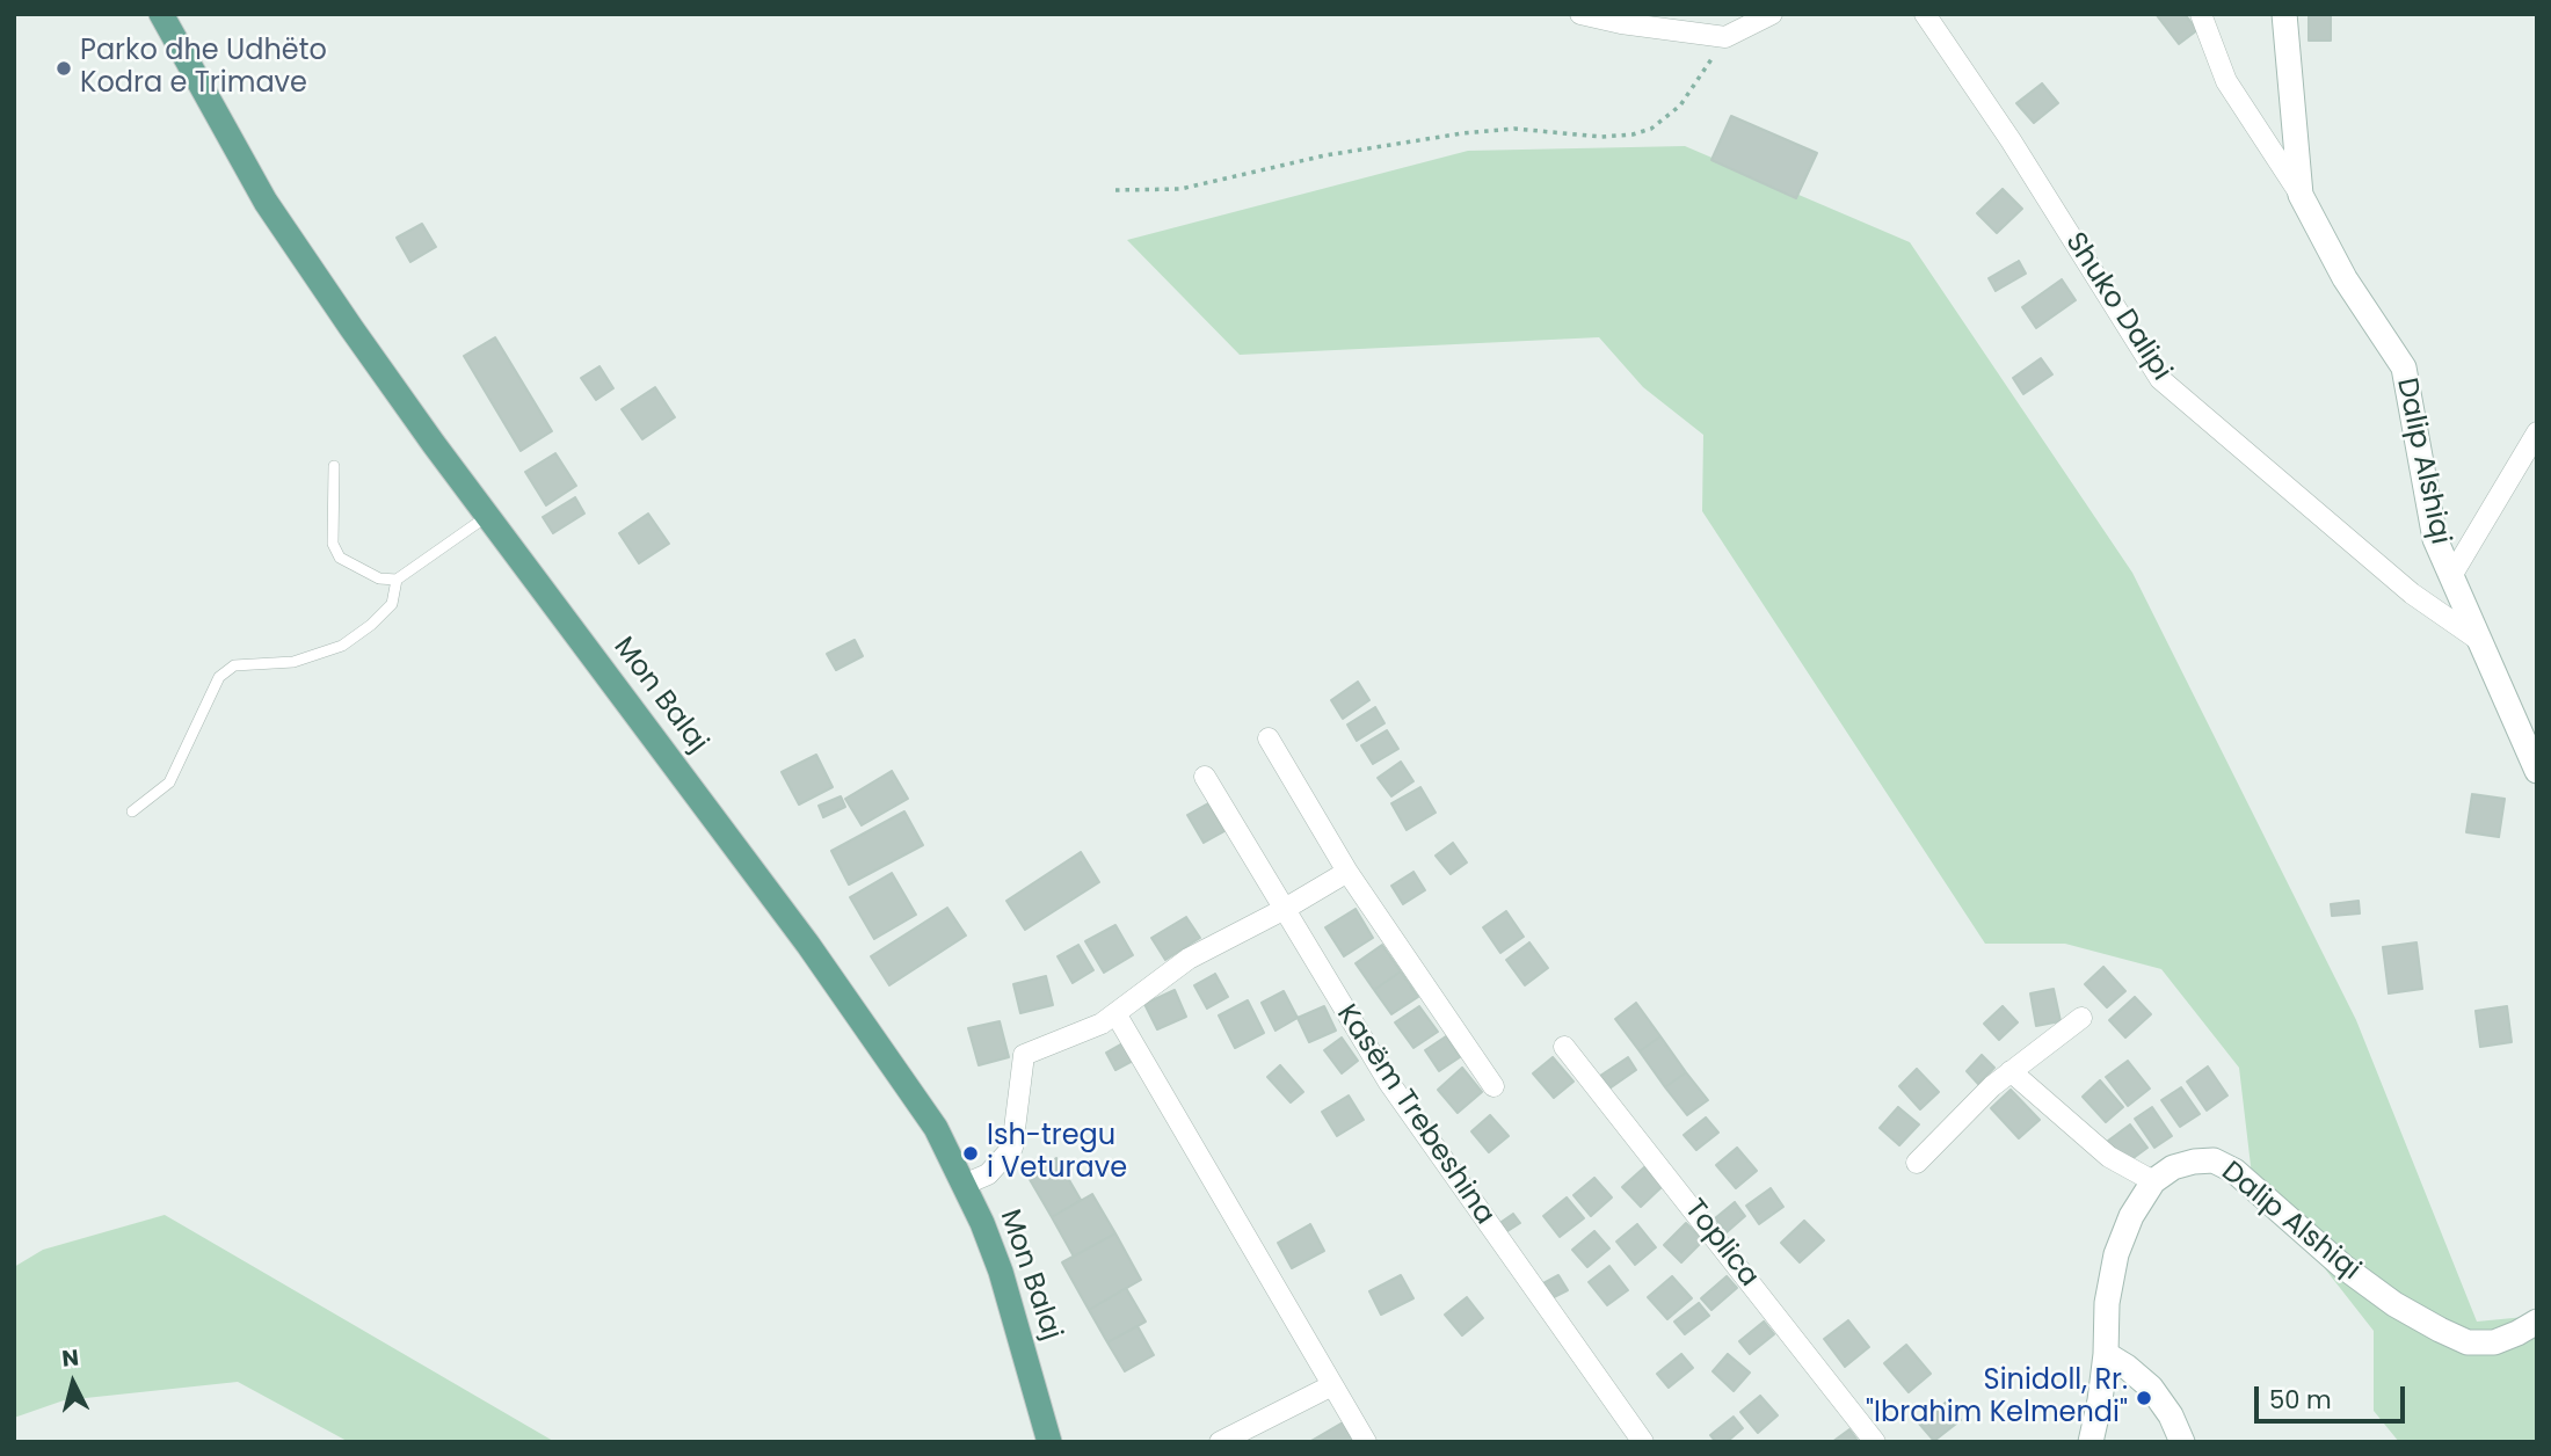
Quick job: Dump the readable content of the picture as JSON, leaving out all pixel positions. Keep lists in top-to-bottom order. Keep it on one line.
{"streets":{"main road":["Mon Balaj"],"street":["Shuko Dalipi","Dalip Alshiqi","Kasëm Trebeshina","Toplica"]},"crossings":[["Shuko Dalipi","Dalip Alshiqi"]],"places":["Parko dhe Udhëto Kodra e Trimave","Ish-tregu i Veturave","Sinidoll, Rr. \"Ibrahim Kelmendi\""],"scale_bar":"50 m","north":"top"}
